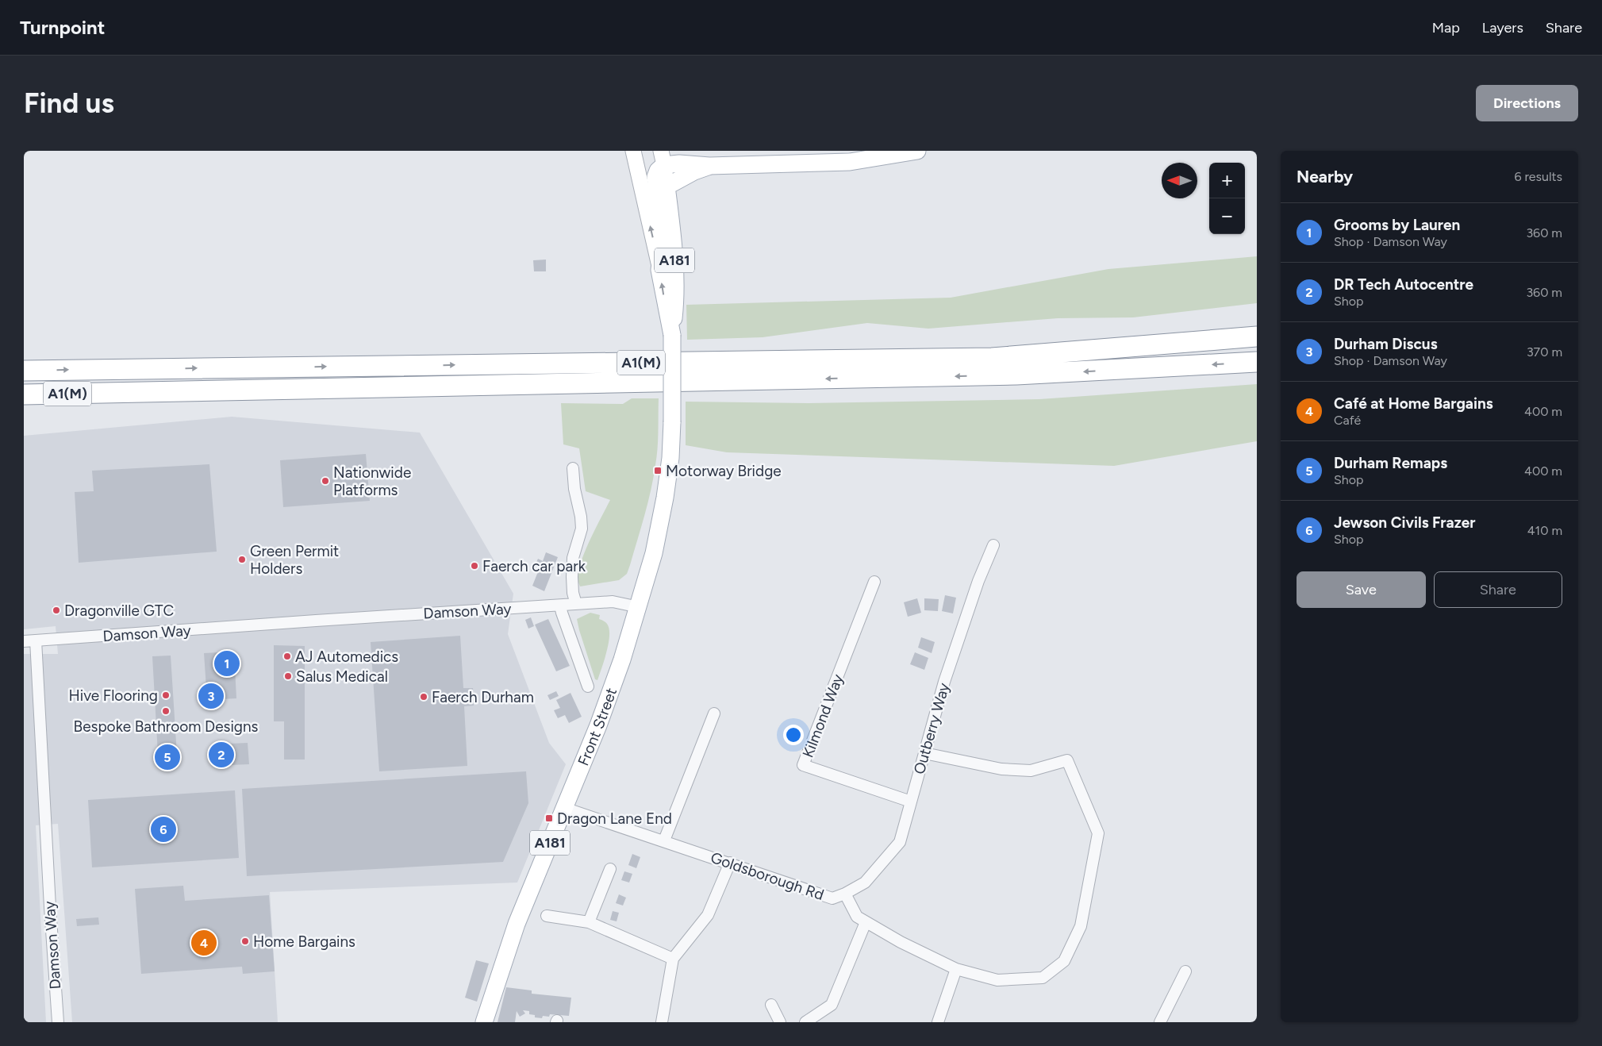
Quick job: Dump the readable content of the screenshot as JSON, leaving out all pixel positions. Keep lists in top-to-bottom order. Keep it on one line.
{"streets":{"highway":["A1(M)"],"main road":["A181","Front Street"],"street":["Damson Way","Kilmond Way","Outberry Way","Goldsborough Rd"]},"crossings":[["A181","Front Street"],["Damson Way","Front Street"],["Kilmond Way","Outberry Way"],["Front Street","Goldsborough Rd"],["Outberry Way","Goldsborough Rd"]],"places":{"transit":["Motorway Bridge","Dragon Lane End"],"other":["Nationwide Platforms","Green Permit Holders","Faerch car park","Dragonville GTC","AJ Automedics","Salus Medical","Hive Flooring","Faerch Durham","Bespoke Bathroom Designs","Home Bargains"]},"north":"left","page":{"header":"Turnpoint","nav":["Map","Layers","Share"],"buttons":["Directions",["Save","Share"]],"title":"Find us","heading":["Nearby","6 results"],"map_buttons":["+","−"],"list":[{"mark":"1","name":"Grooms by Lauren","note":"Shop · Damson Way","value":"360 m"},{"mark":"2","name":"DR Tech Autocentre","note":"Shop","value":"360 m"},{"mark":"3","name":"Durham Discus","note":"Shop · Damson Way","value":"370 m"},{"mark":"4","name":"Café at Home Bargains","note":"Café","value":"400 m"},{"mark":"5","name":"Durham Remaps","note":"Shop","value":"400 m"},{"mark":"6","name":"Jewson Civils Frazer","note":"Shop","value":"410 m"}],"pins":["1","3","2","5","6","4"]}}
